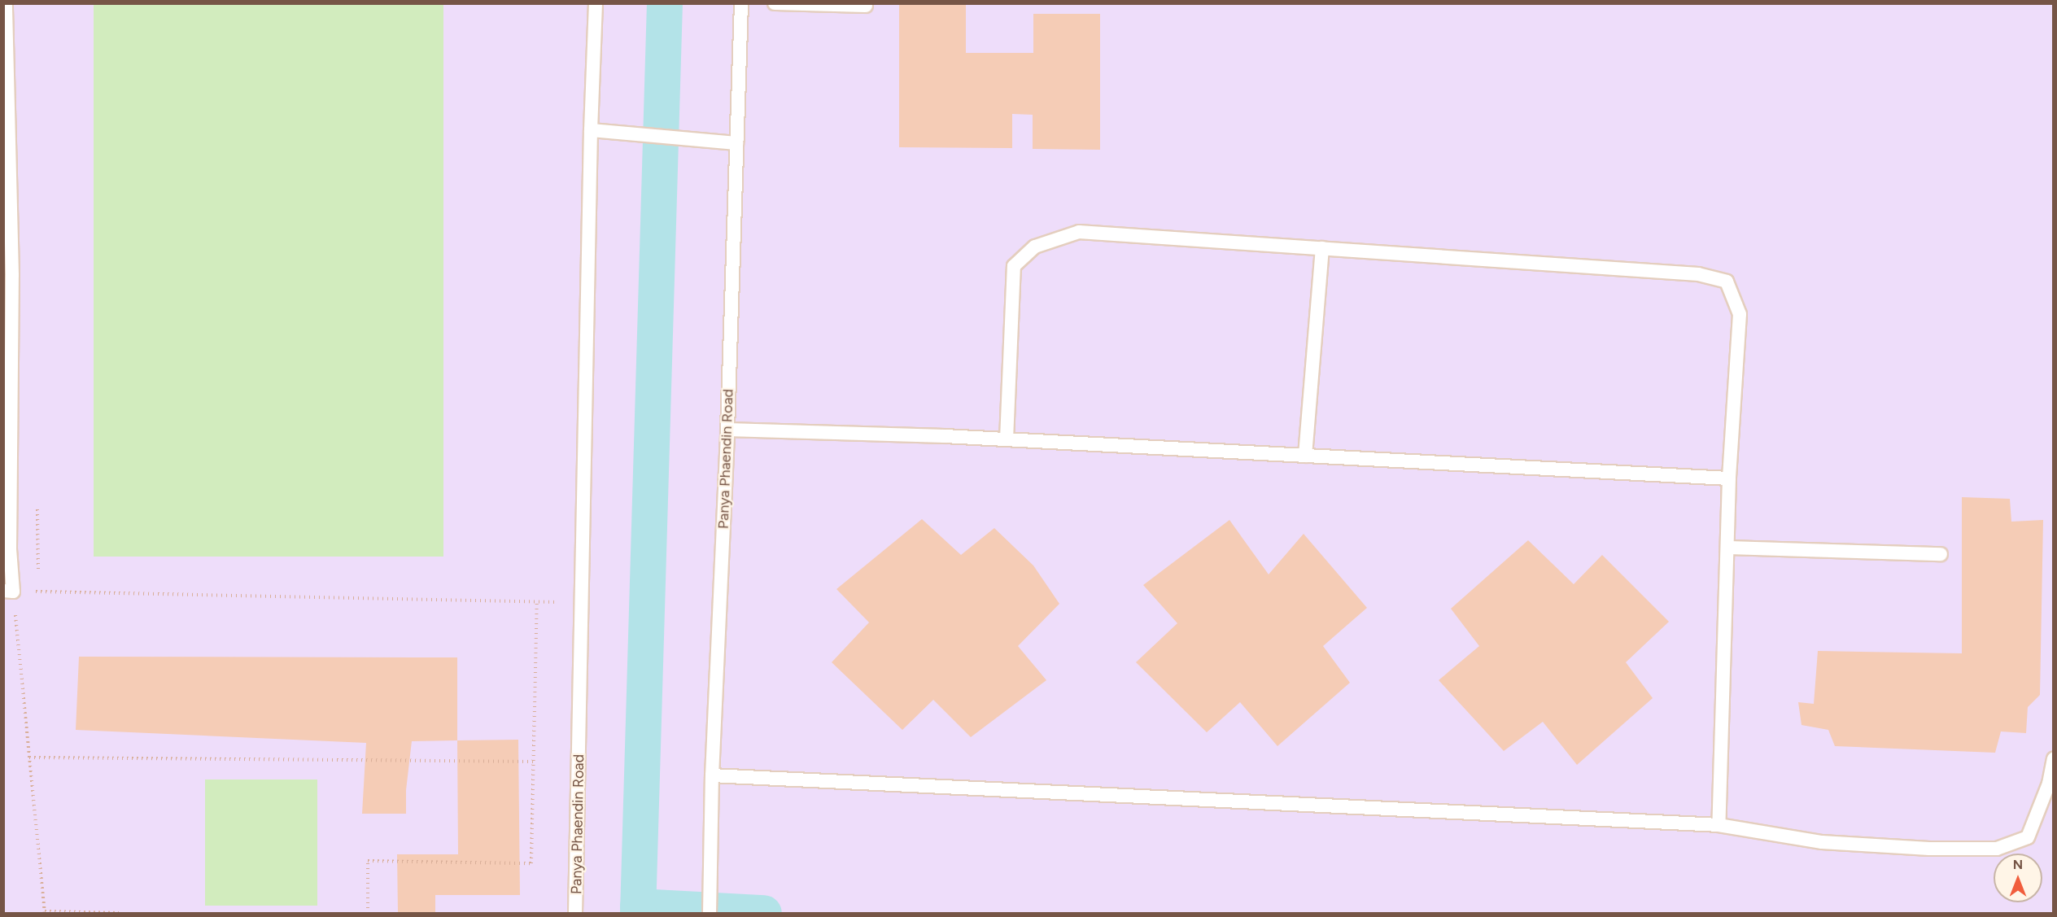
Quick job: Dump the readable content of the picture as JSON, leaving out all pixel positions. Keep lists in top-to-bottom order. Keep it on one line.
{"streets":{"lane":["Panya Phaendin Road"]},"north":"top"}
